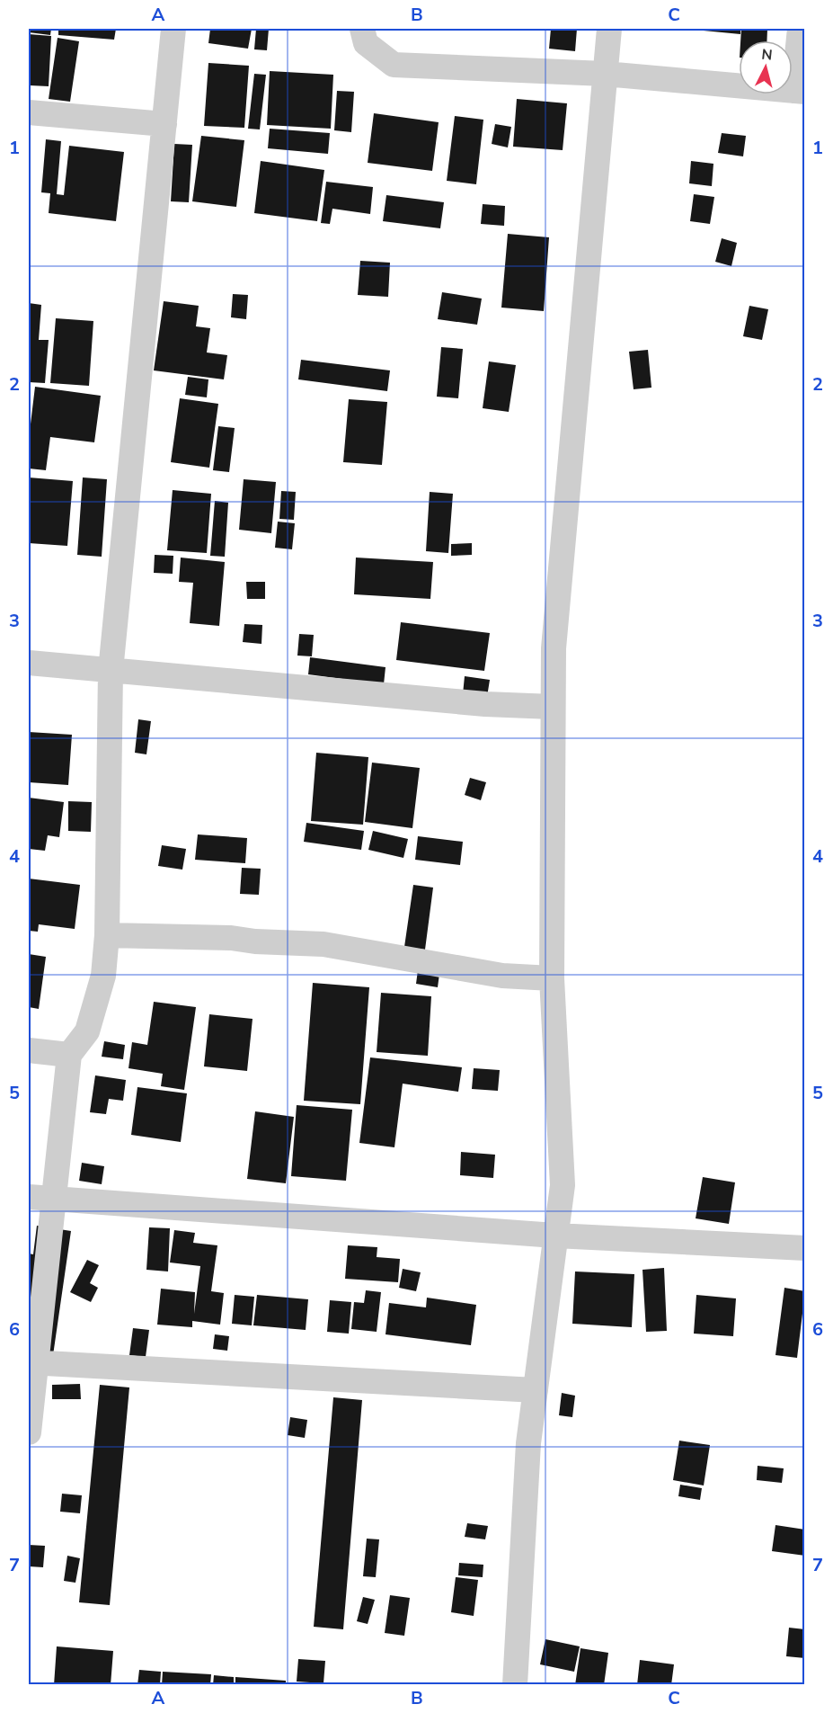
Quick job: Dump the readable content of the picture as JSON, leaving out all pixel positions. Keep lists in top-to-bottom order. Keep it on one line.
{"north":"top","grid":{"columns":["A","B","C"],"rows":["1","2","3","4","5","6","7"]}}
